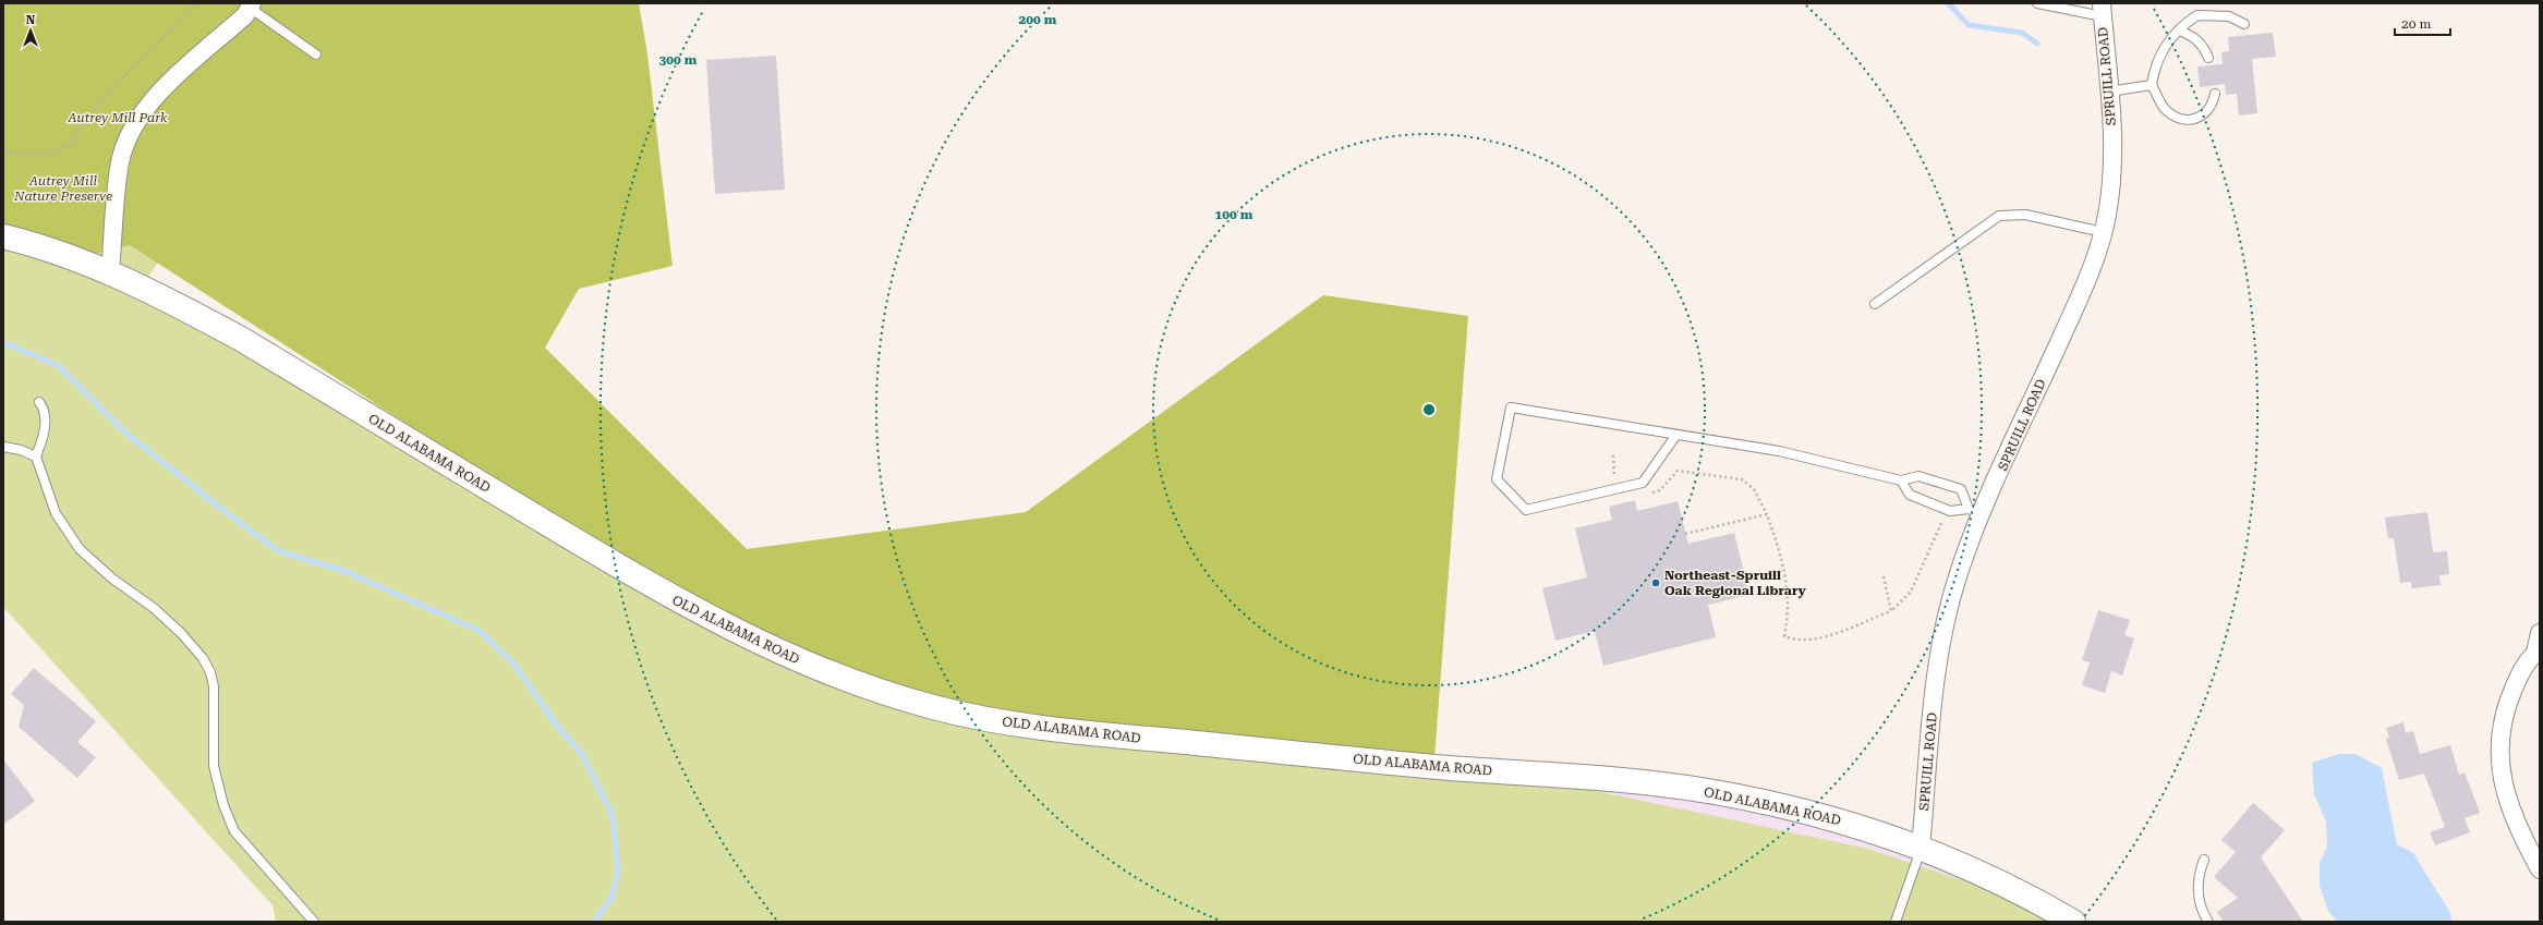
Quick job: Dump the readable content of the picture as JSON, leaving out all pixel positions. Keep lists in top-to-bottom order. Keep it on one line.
{"streets":{"main road":["OLD ALABAMA ROAD"],"street":["SPRUILL ROAD"]},"crossings":[["SPRUILL ROAD","OLD ALABAMA ROAD"]],"parks":["Autrey Mill Park","Autrey Mill Nature Preserve"],"places":["Northeast-Spruill Oak Regional Library"],"scale_bar":"20 m","north":"top","rings":["200 m","300 m","100 m"]}
